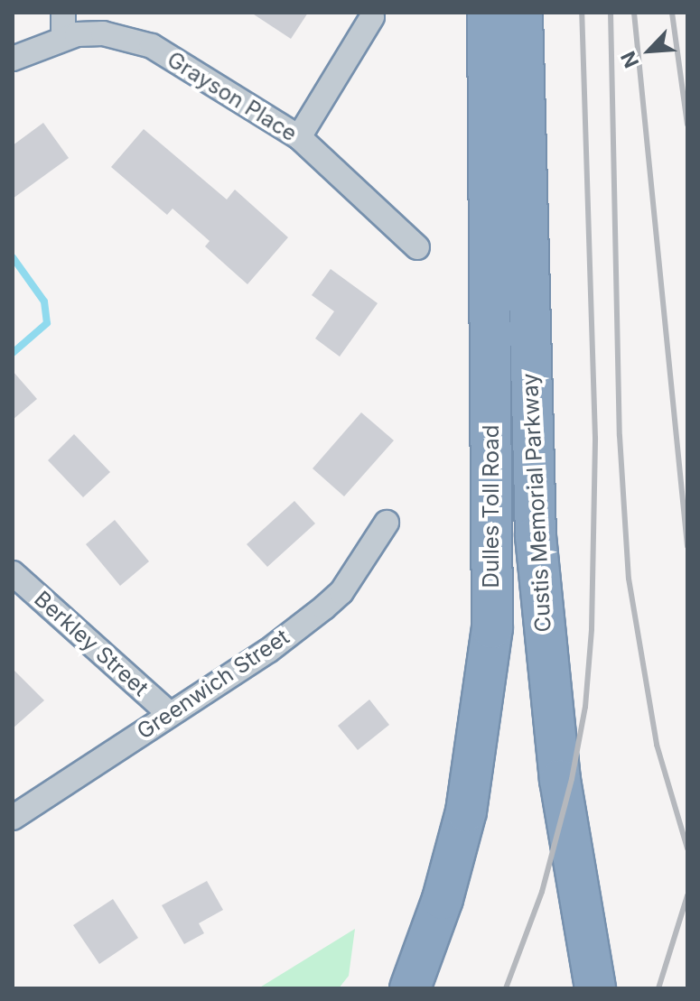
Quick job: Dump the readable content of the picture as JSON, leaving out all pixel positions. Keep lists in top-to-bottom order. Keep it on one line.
{"streets":{"highway":["Custis Memorial Parkway","Dulles Toll Road"],"street":["Grayson Place","Berkley Street","Greenwich Street"]},"crossings":[["Berkley Street","Greenwich Street"]],"north":"bottom left"}
